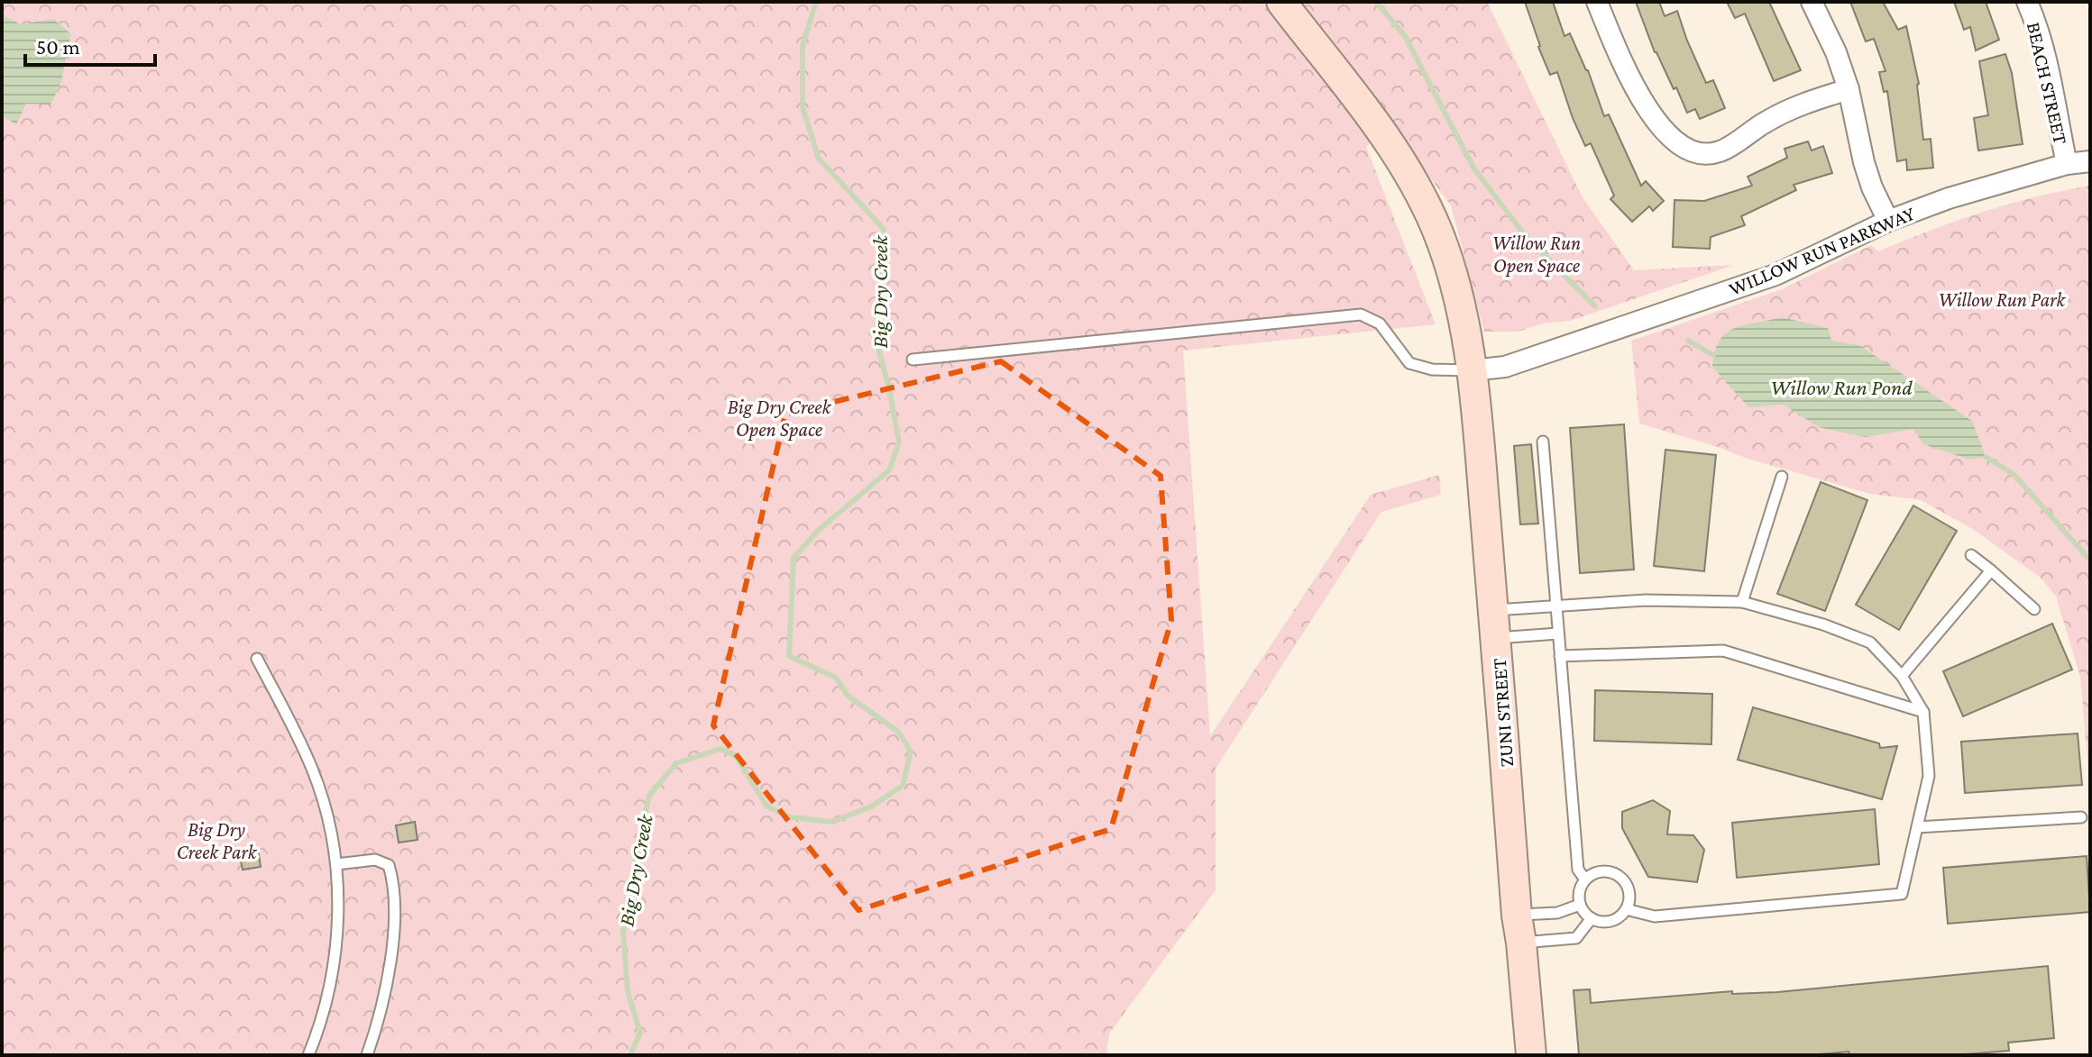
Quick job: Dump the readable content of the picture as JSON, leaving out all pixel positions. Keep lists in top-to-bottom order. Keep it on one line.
{"streets":{"main road":["ZUNI STREET"],"street":["BEACH STREET","WILLOW RUN PARKWAY"]},"crossings":[["BEACH STREET","WILLOW RUN PARKWAY"],["WILLOW RUN PARKWAY","ZUNI STREET"]],"water":["Big Dry Creek","Willow Run Pond"],"parks":["Willow Run Open Space","Willow Run Park","Big Dry Creek Open Space","Big Dry Creek Park"],"scale_bar":"50 m"}
